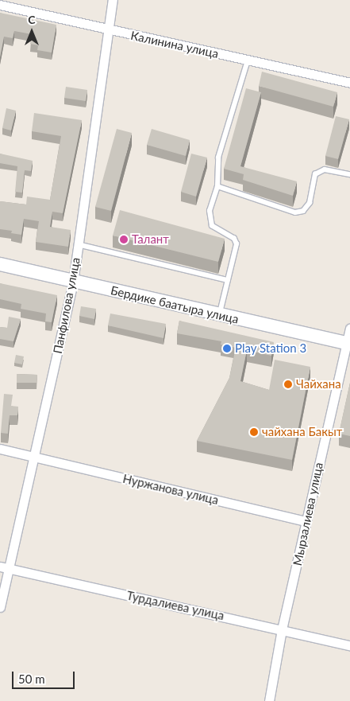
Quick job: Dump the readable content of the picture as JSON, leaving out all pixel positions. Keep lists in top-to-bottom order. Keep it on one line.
{"streets":{"street":["Калинина улица","Бердике баатыра улица","Панфилова улица","Нуржанова улица","Мырзалиева улица","Турдалиева улица"]},"crossings":[["Калинина улица","Панфилова улица"],["Бердике баатыра улица","Панфилова улица"],["Бердике баатыра улица","Мырзалиева улица"],["Панфилова улица","Нуржанова улица"],["Панфилова улица","Турдалиева улица"],["Нуржанова улица","Мырзалиева улица"],["Мырзалиева улица","Турдалиева улица"]],"places":["Талант","Play Station 3","Чайхана","чайхана Бакыт"],"scale_bar":"50 m","north":"top"}
